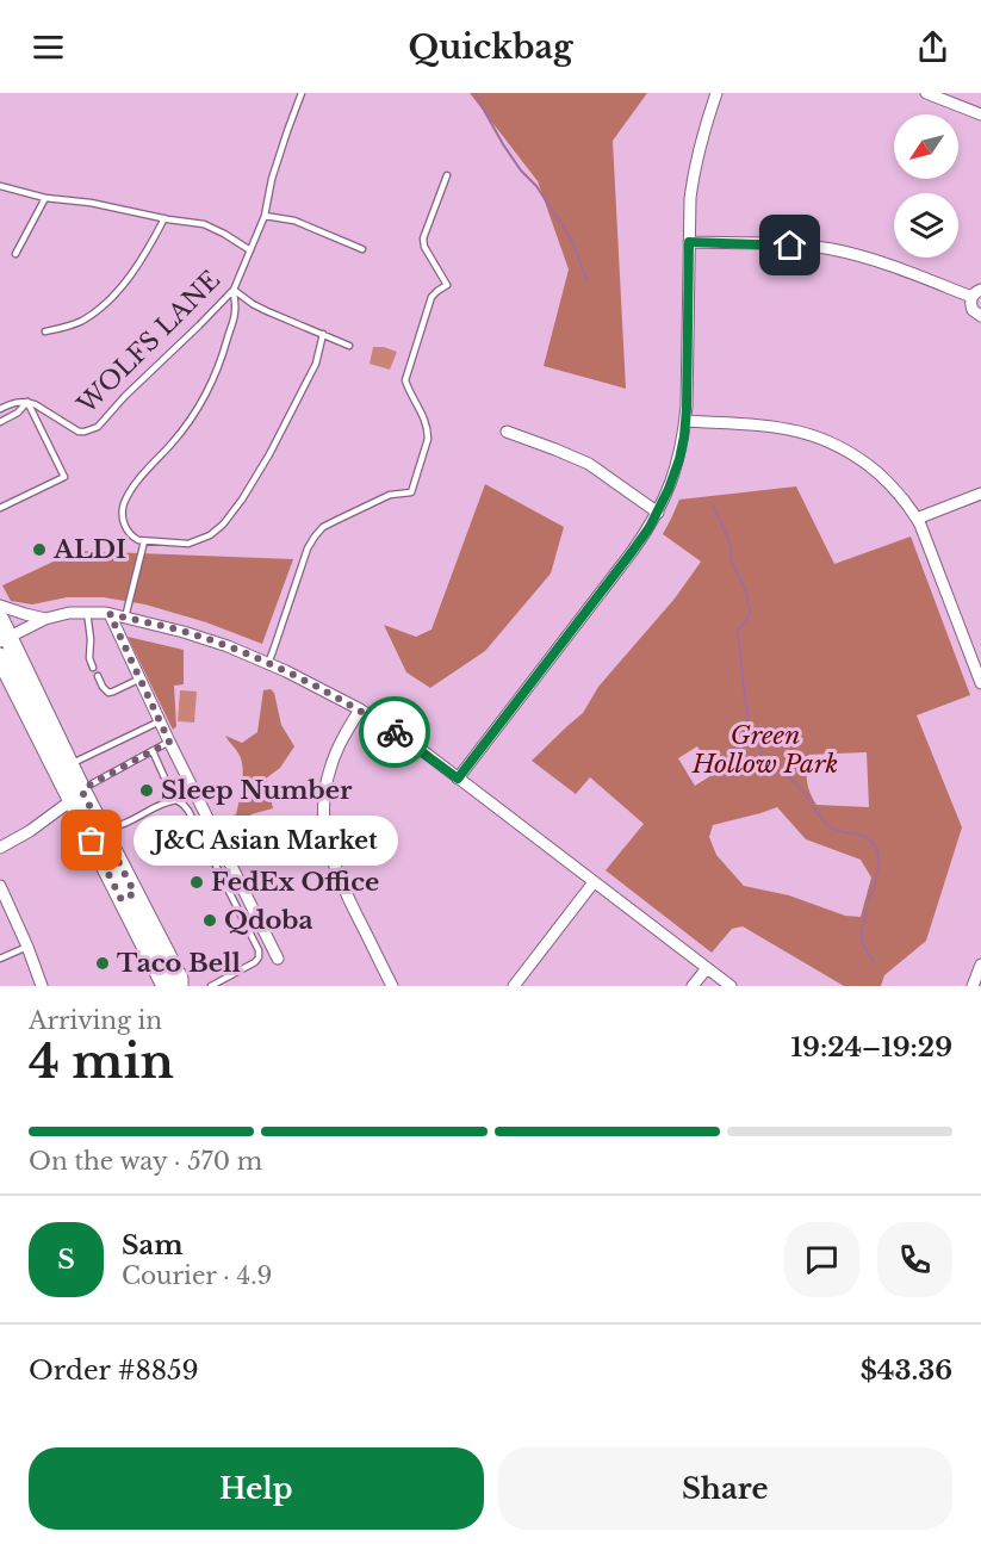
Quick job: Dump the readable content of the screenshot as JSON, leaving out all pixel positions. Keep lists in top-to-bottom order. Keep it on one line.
{"streets":{"lane":["WOLFS LANE"]},"parks":["Green Hollow Park"],"places":["ALDI","Sleep Number","J&C Asian Market","FedEx Office","Qdoba","Taco Bell"],"north":"bottom left","page":{"header":"Quickbag","bubble":"J&C Asian Market","heading":["4 min","Arriving in","19:24–19:29"],"panel":["Sam","Courier · 4.9","Order #8859","$43.36"],"bar":"On the way · 570 m","round":"S","buttons":["Help","Share"]}}
